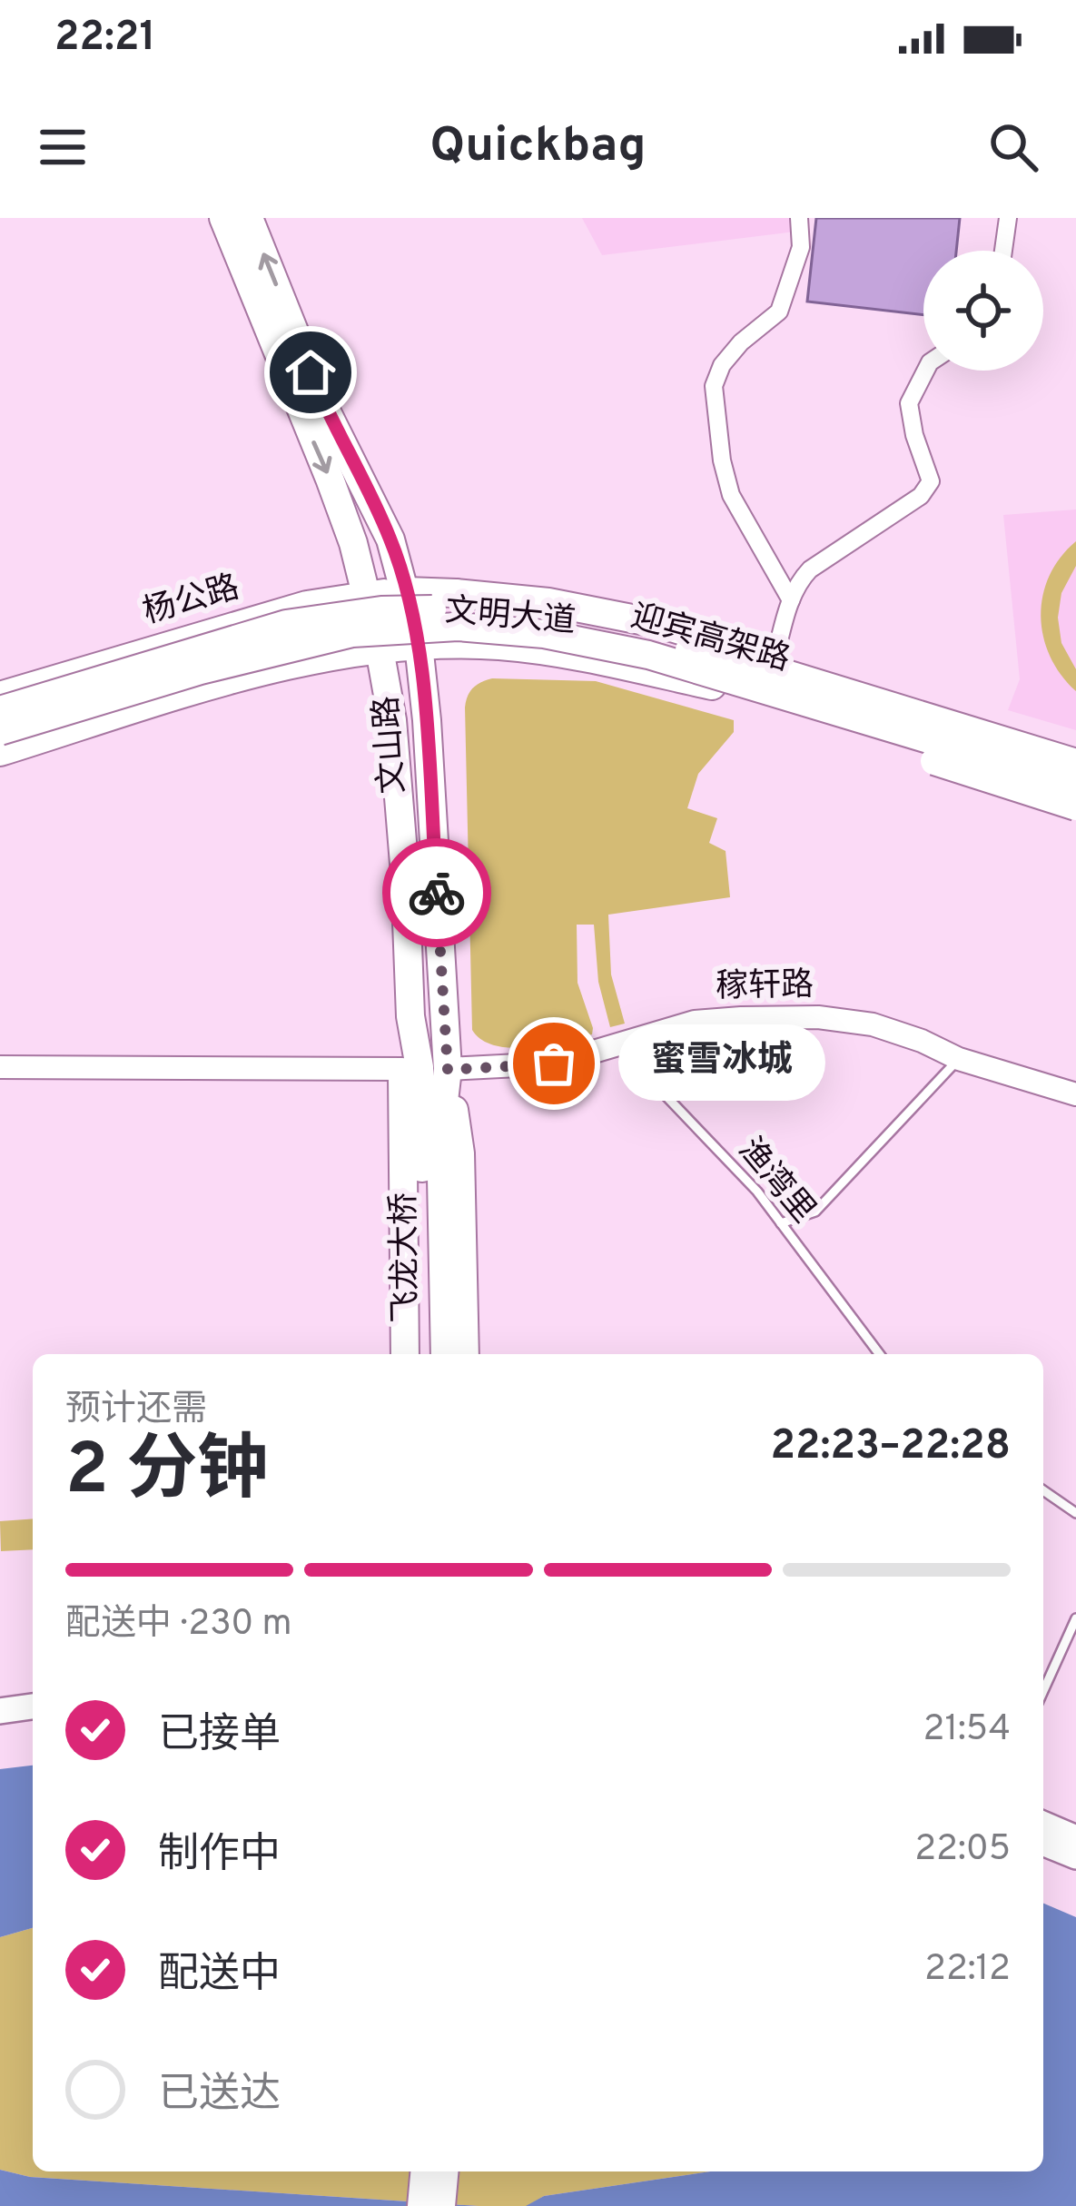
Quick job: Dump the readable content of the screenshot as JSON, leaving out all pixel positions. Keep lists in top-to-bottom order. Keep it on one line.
{"streets":{"main road":["杨公路","文明大道","迎宾高架路","文山路","飞龙大桥"],"street":["稼轩路"],"lane":["渔湾里"]},"crossings":[["杨公路","文明大道"],["杨公路","文山路"],["文明大道","文山路"],["文山路","稼轩路"],["文山路","飞龙大桥"],["稼轩路","渔湾里"]],"places":["蜜雪冰城"],"page":{"status":"22:21","header":"Quickbag","bubble":"蜜雪冰城","heading":["2 分钟","预计还需","22:23–22:28"],"bar":"配送中 · 230 m","list":[["已接单","21:54"],["制作中","22:05"],["配送中","22:12"],"已送达"]}}
